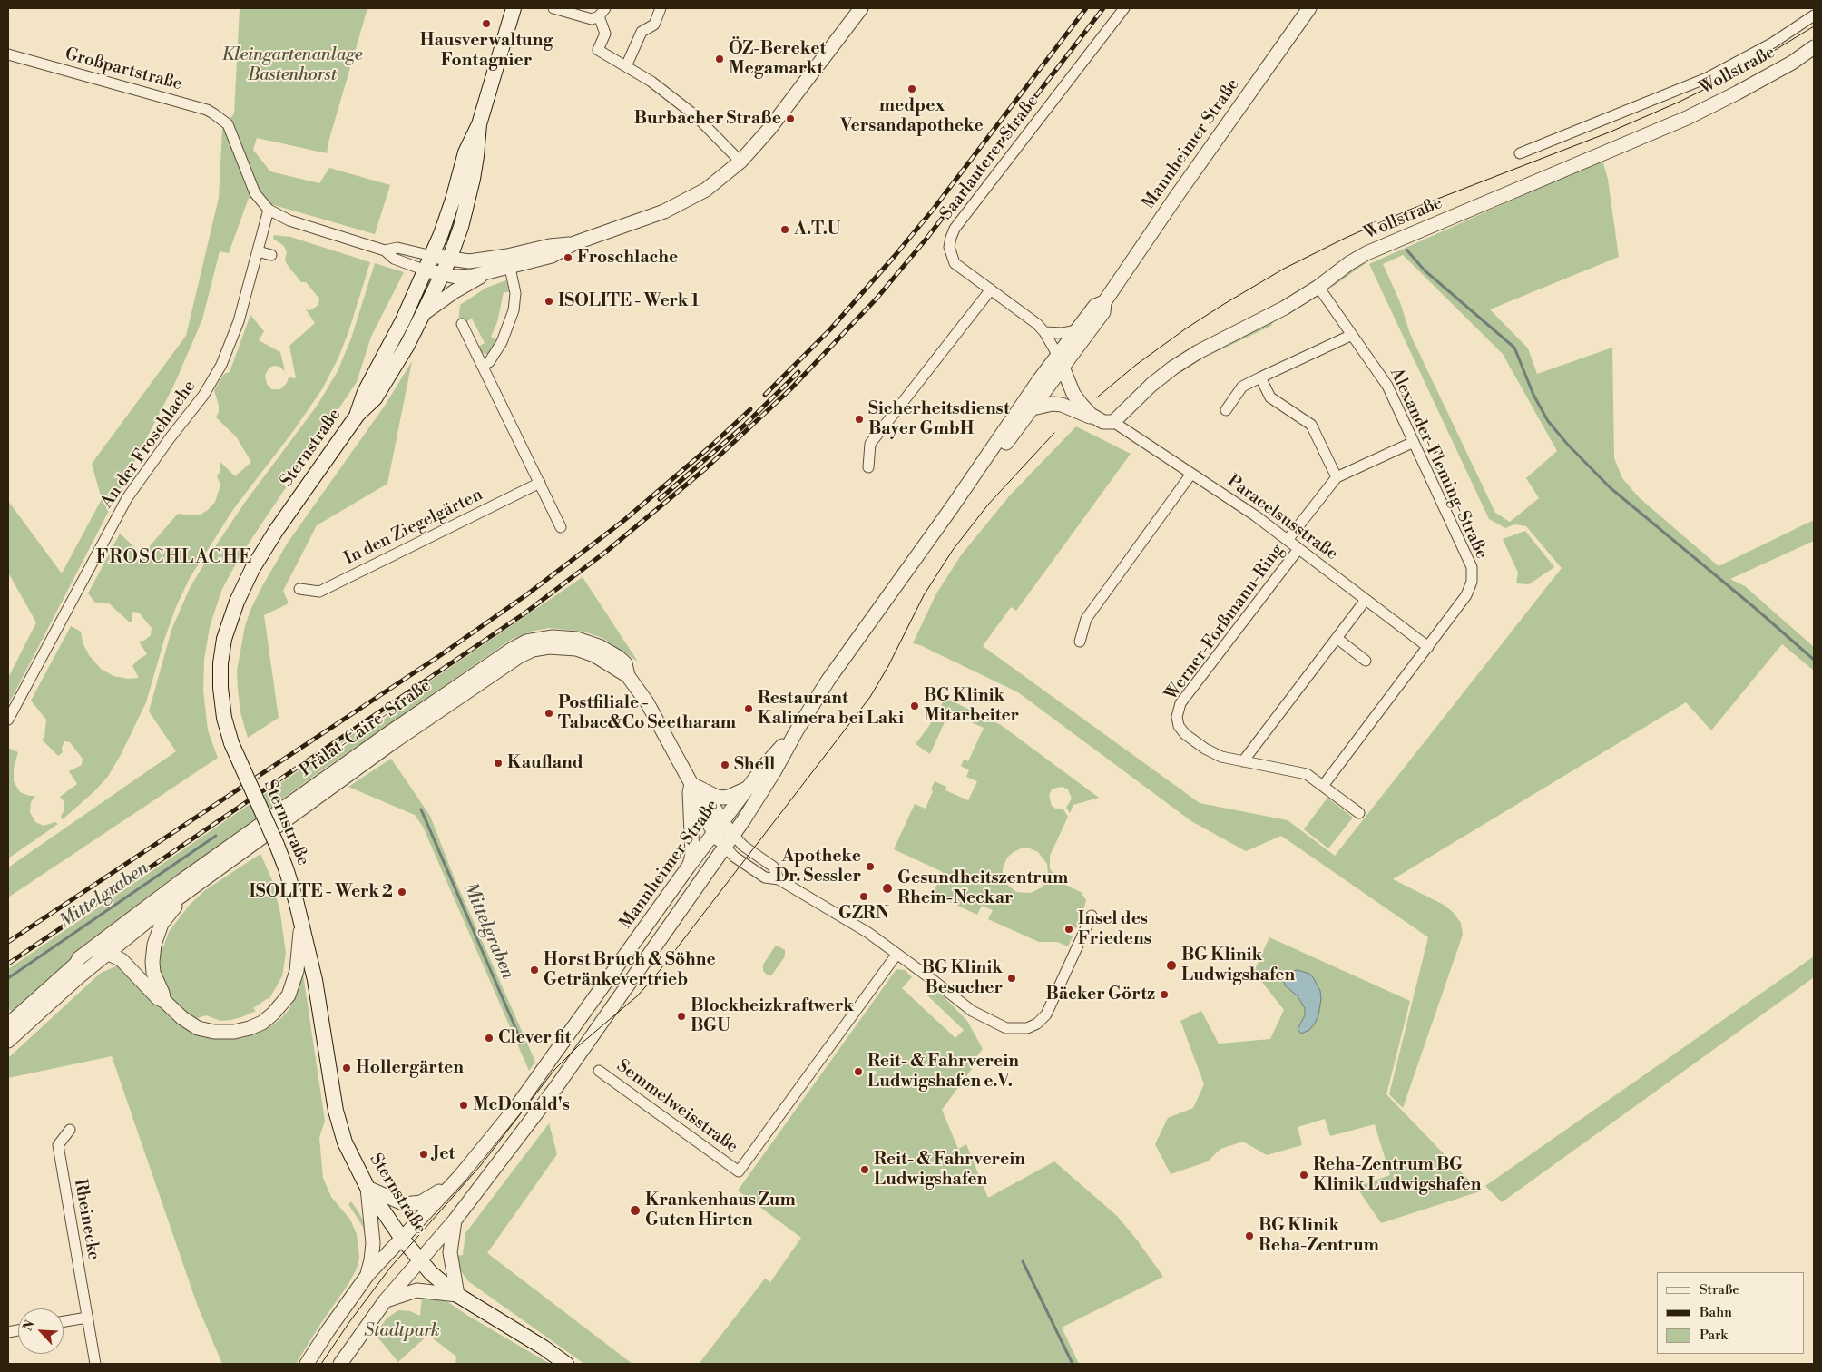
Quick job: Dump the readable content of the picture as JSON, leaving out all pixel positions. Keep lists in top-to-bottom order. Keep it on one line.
{"streets":{"main road":["Sternstraße"],"street":["Großpartstraße","Wollstraße","Mannheimer Straße","Saarlauterer Straße","An der Froschlache","Alexander-Fleming-Straße","Paracelsusstraße","In den Ziegelgärten","Werner-Forßmann-Ring","Prälat-Caire-Straße","Semmelweisstraße","Rheinecke"]},"crossings":[["Großpartstraße","An der Froschlache"],["Wollstraße","Alexander-Fleming-Straße"],["Wollstraße","Paracelsusstraße"],["Mannheimer Straße","Saarlauterer Straße"],["Mannheimer Straße","Sternstraße"],["Mannheimer Straße","Prälat-Caire-Straße"],["Alexander-Fleming-Straße","Paracelsusstraße"],["Alexander-Fleming-Straße","Werner-Forßmann-Ring"],["Paracelsusstraße","Werner-Forßmann-Ring"]],"districts":["FROSCHLACHE"],"water":["Mittelgraben"],"parks":["Kleingartenanlage Bastenhorst","Stadtpark"],"places":["Hausverwaltung Fontagnier","ÖZ-Bereket Megamarkt","medpex Versandapotheke","Burbacher Straße","A.T.U","Froschlache","ISOLITE - Werk 1","Sicherheitsdienst Bayer GmbH","BG Klinik Mitarbeiter","Restaurant Kalimera bei Laki","Postfiliale - Tabac&Co Seetharam","Kaufland","Shell","Apotheke Dr. Sessler","Gesundheitszentrum Rhein-Neckar","ISOLITE - Werk 2","GZRN","Insel des Friedens","BG Klinik Ludwigshafen","Horst Bruch & Söhne Getränkevertrieb","BG Klinik Besucher","Bäcker Görtz","Blockheizkraftwerk BGU","Clever fit","Hollergärten","Reit- & Fahrverein Ludwigshafen e.V.","McDonald's","Jet","Reit- & Fahrverein Ludwigshafen","Reha-Zentrum BG Klinik Ludwigshafen","Krankenhaus Zum Guten Hirten","BG Klinik Reha-Zentrum"],"legend":["Straße","Bahn","Park"],"north":"top left"}
